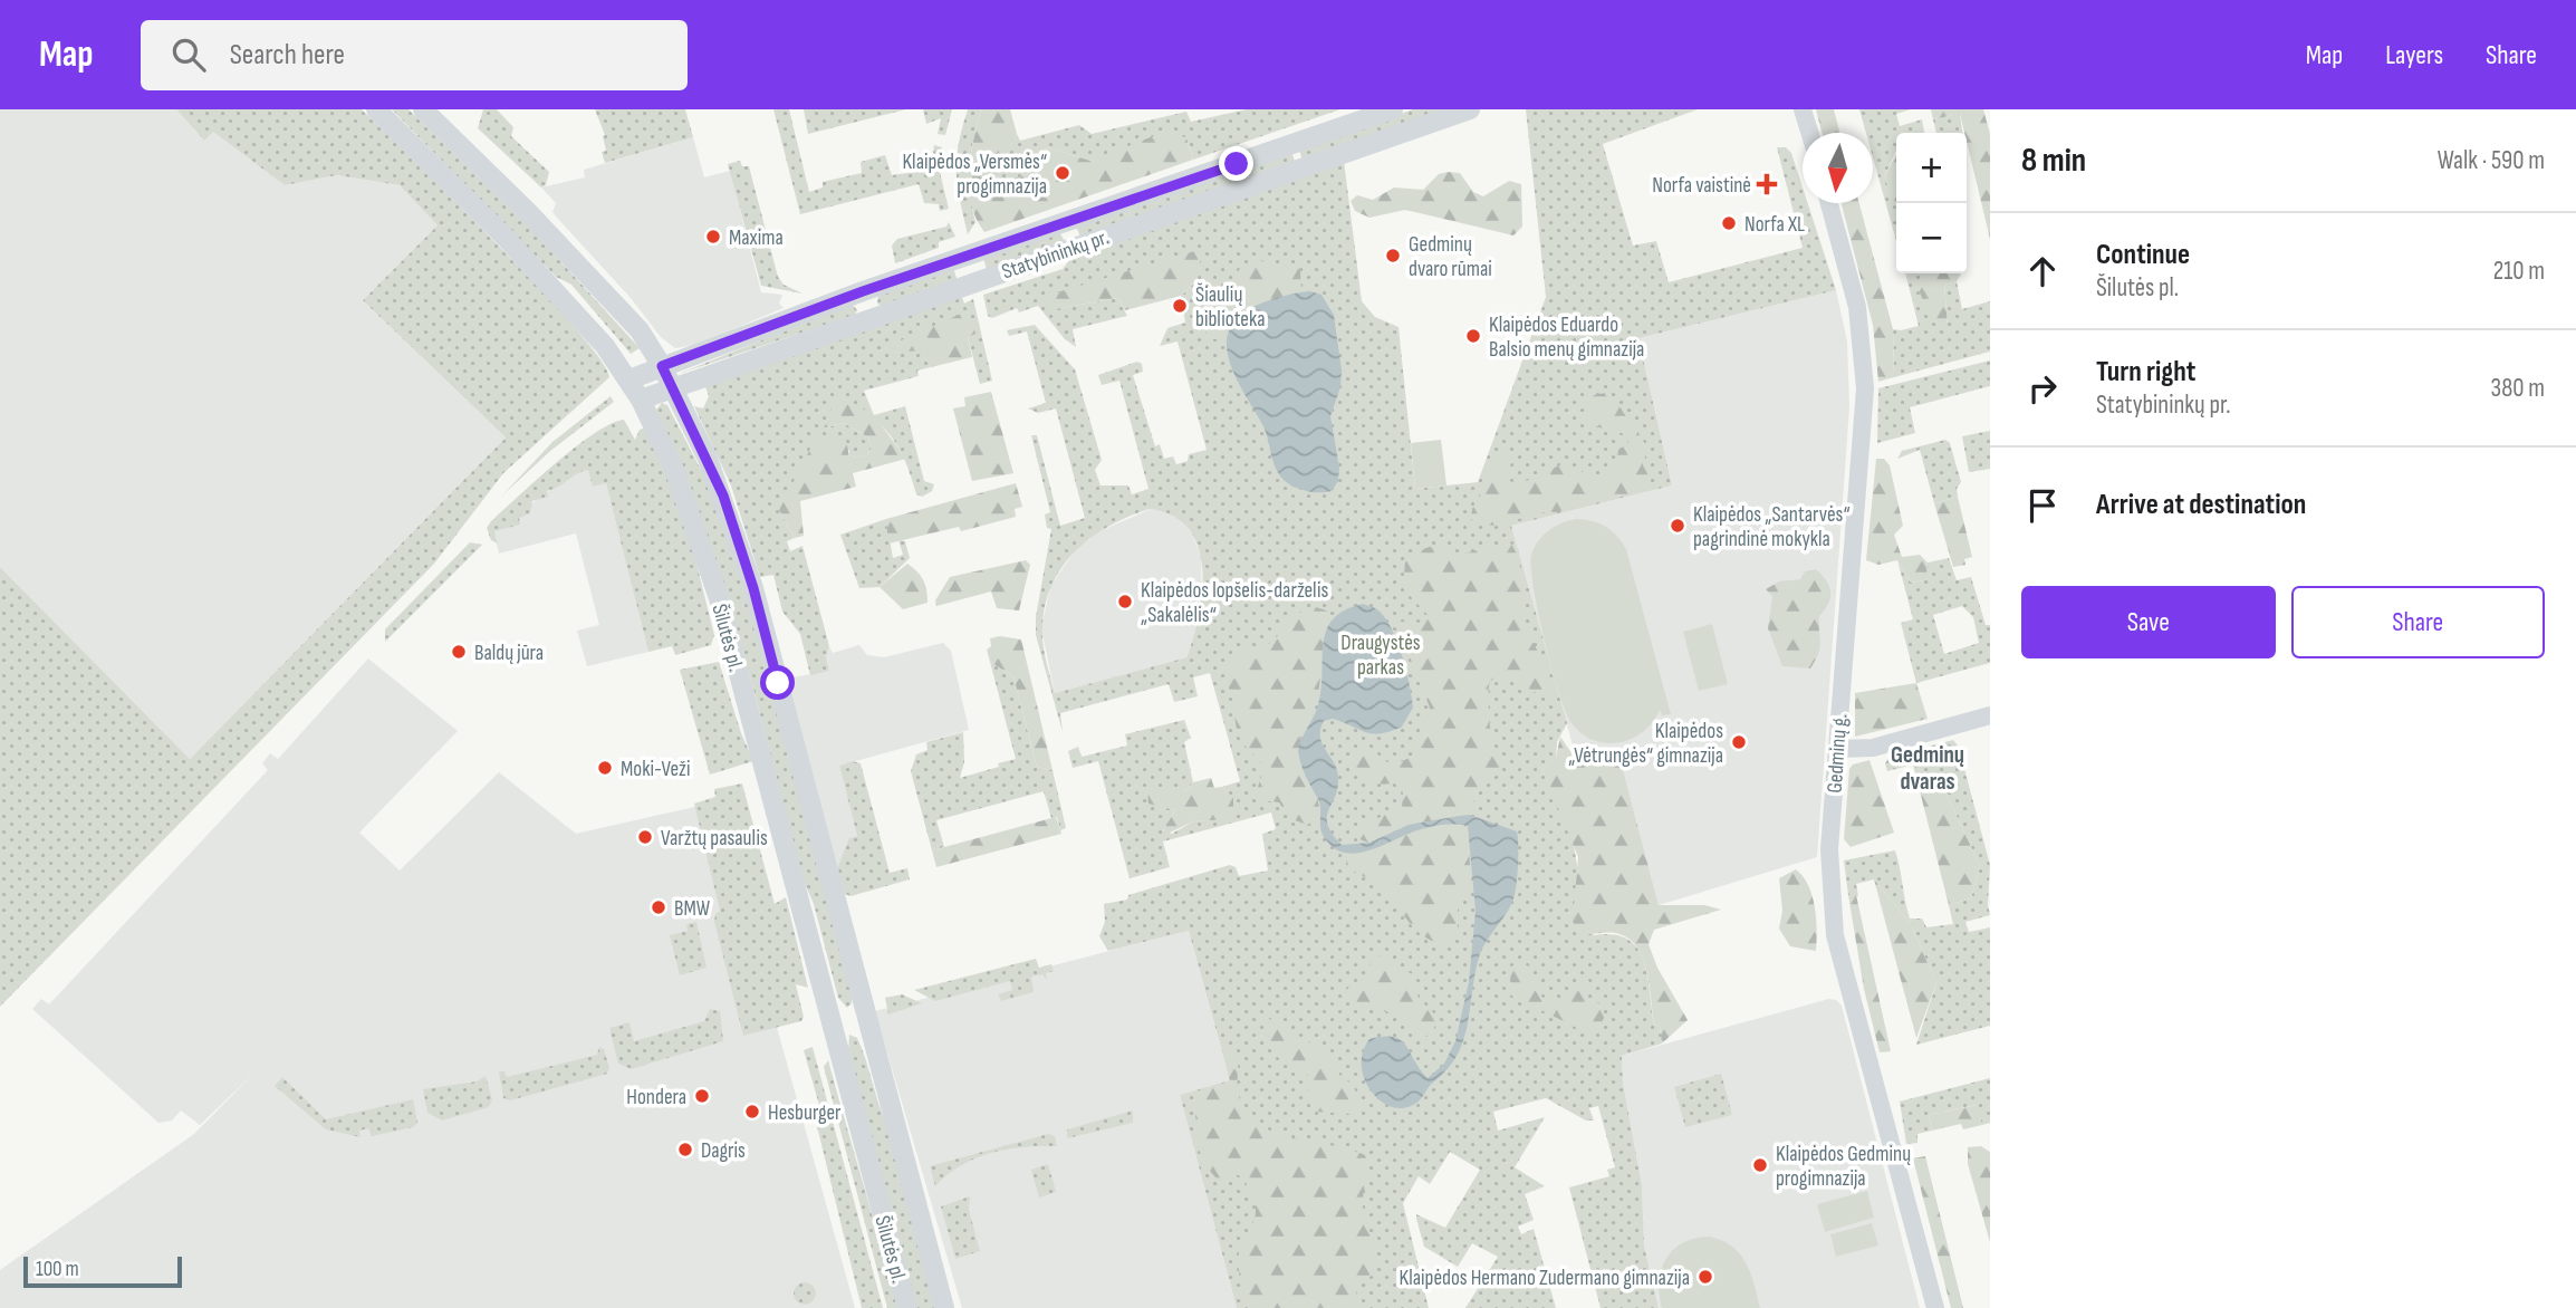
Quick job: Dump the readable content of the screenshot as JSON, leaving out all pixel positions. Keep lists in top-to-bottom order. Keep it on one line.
{"streets":{"main road":["Statybininkų pr.","Šilutės pl."],"street":["Gedminų g."]},"crossings":[["Statybininkų pr.","Šilutės pl."]],"districts":["Gedminų dvaras"],"parks":["Draugystės parkas"],"places":{"other":["Klaipėdos „Versmės“ progimnazija","Norfa XL","Maxima","Gedminų dvaro rūmai","Šiaulių biblioteka","Klaipėdos Eduardo Balsio menų gimnazija","Klaipėdos „Santarvės“ pagrindinė mokykla","Klaipėdos lopšelis-darželis „Sakalėlis“","Baldų jūra","Klaipėdos „Vėtrungės“ gimnazija","Moki-Veži","Varžtų pasaulis","BMW","Hondera","Hesburger","Dagris","Klaipėdos Gedminų progimnazija","Klaipėdos Hermano Zudermano gimnazija"],"health":["Norfa vaistinė"]},"scale_bar":"100 m","north":"bottom","page":{"header":"Map","search":"Search here","nav":["Map","Layers","Share"],"heading":["8 min","Walk · 590 m"],"map_buttons":["+","−"],"list":[["Continue","Šilutės pl.","210 m"],["Turn right","Statybininkų pr.","380 m"],"Arrive at destination"],"buttons":["Save","Share"],"scale":"100 m"}}
